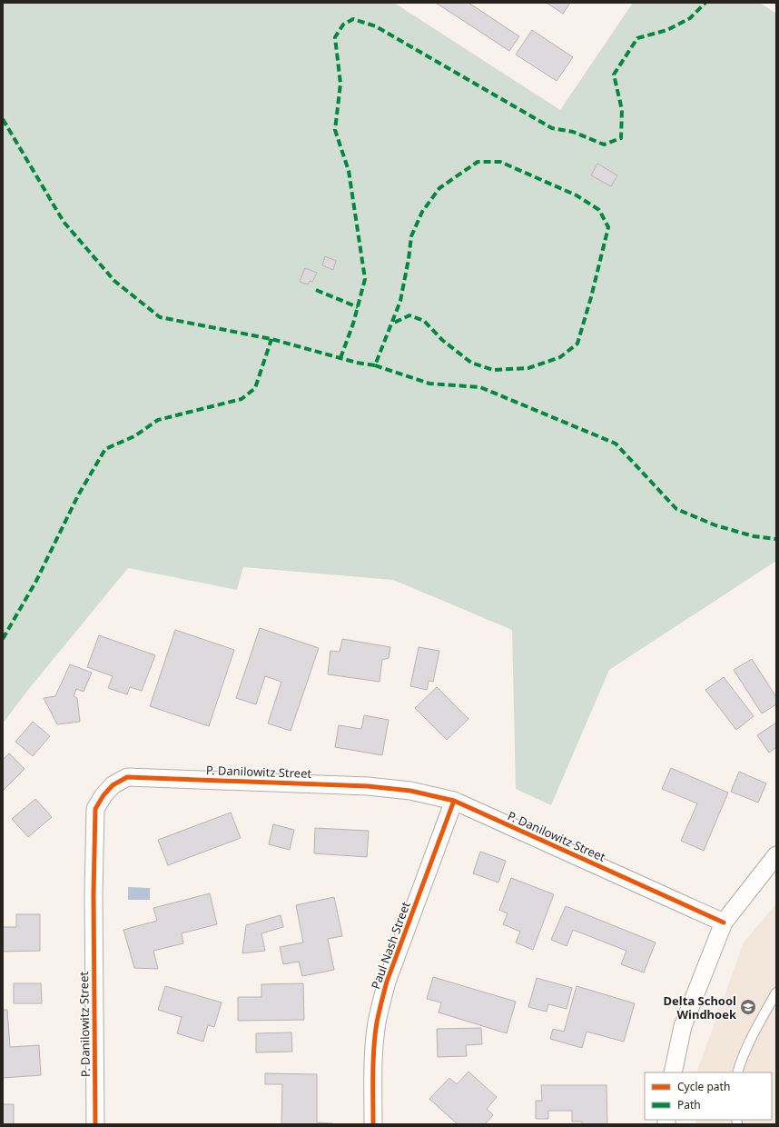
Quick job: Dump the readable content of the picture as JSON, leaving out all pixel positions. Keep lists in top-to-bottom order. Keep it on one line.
{"streets":{"street":["P. Danilowitz Street","Paul Nash Street"]},"crossings":[["P. Danilowitz Street","Paul Nash Street"]],"places":{"school or university":["Delta School Windhoek"]},"legend":["Cycle path","Path"]}
